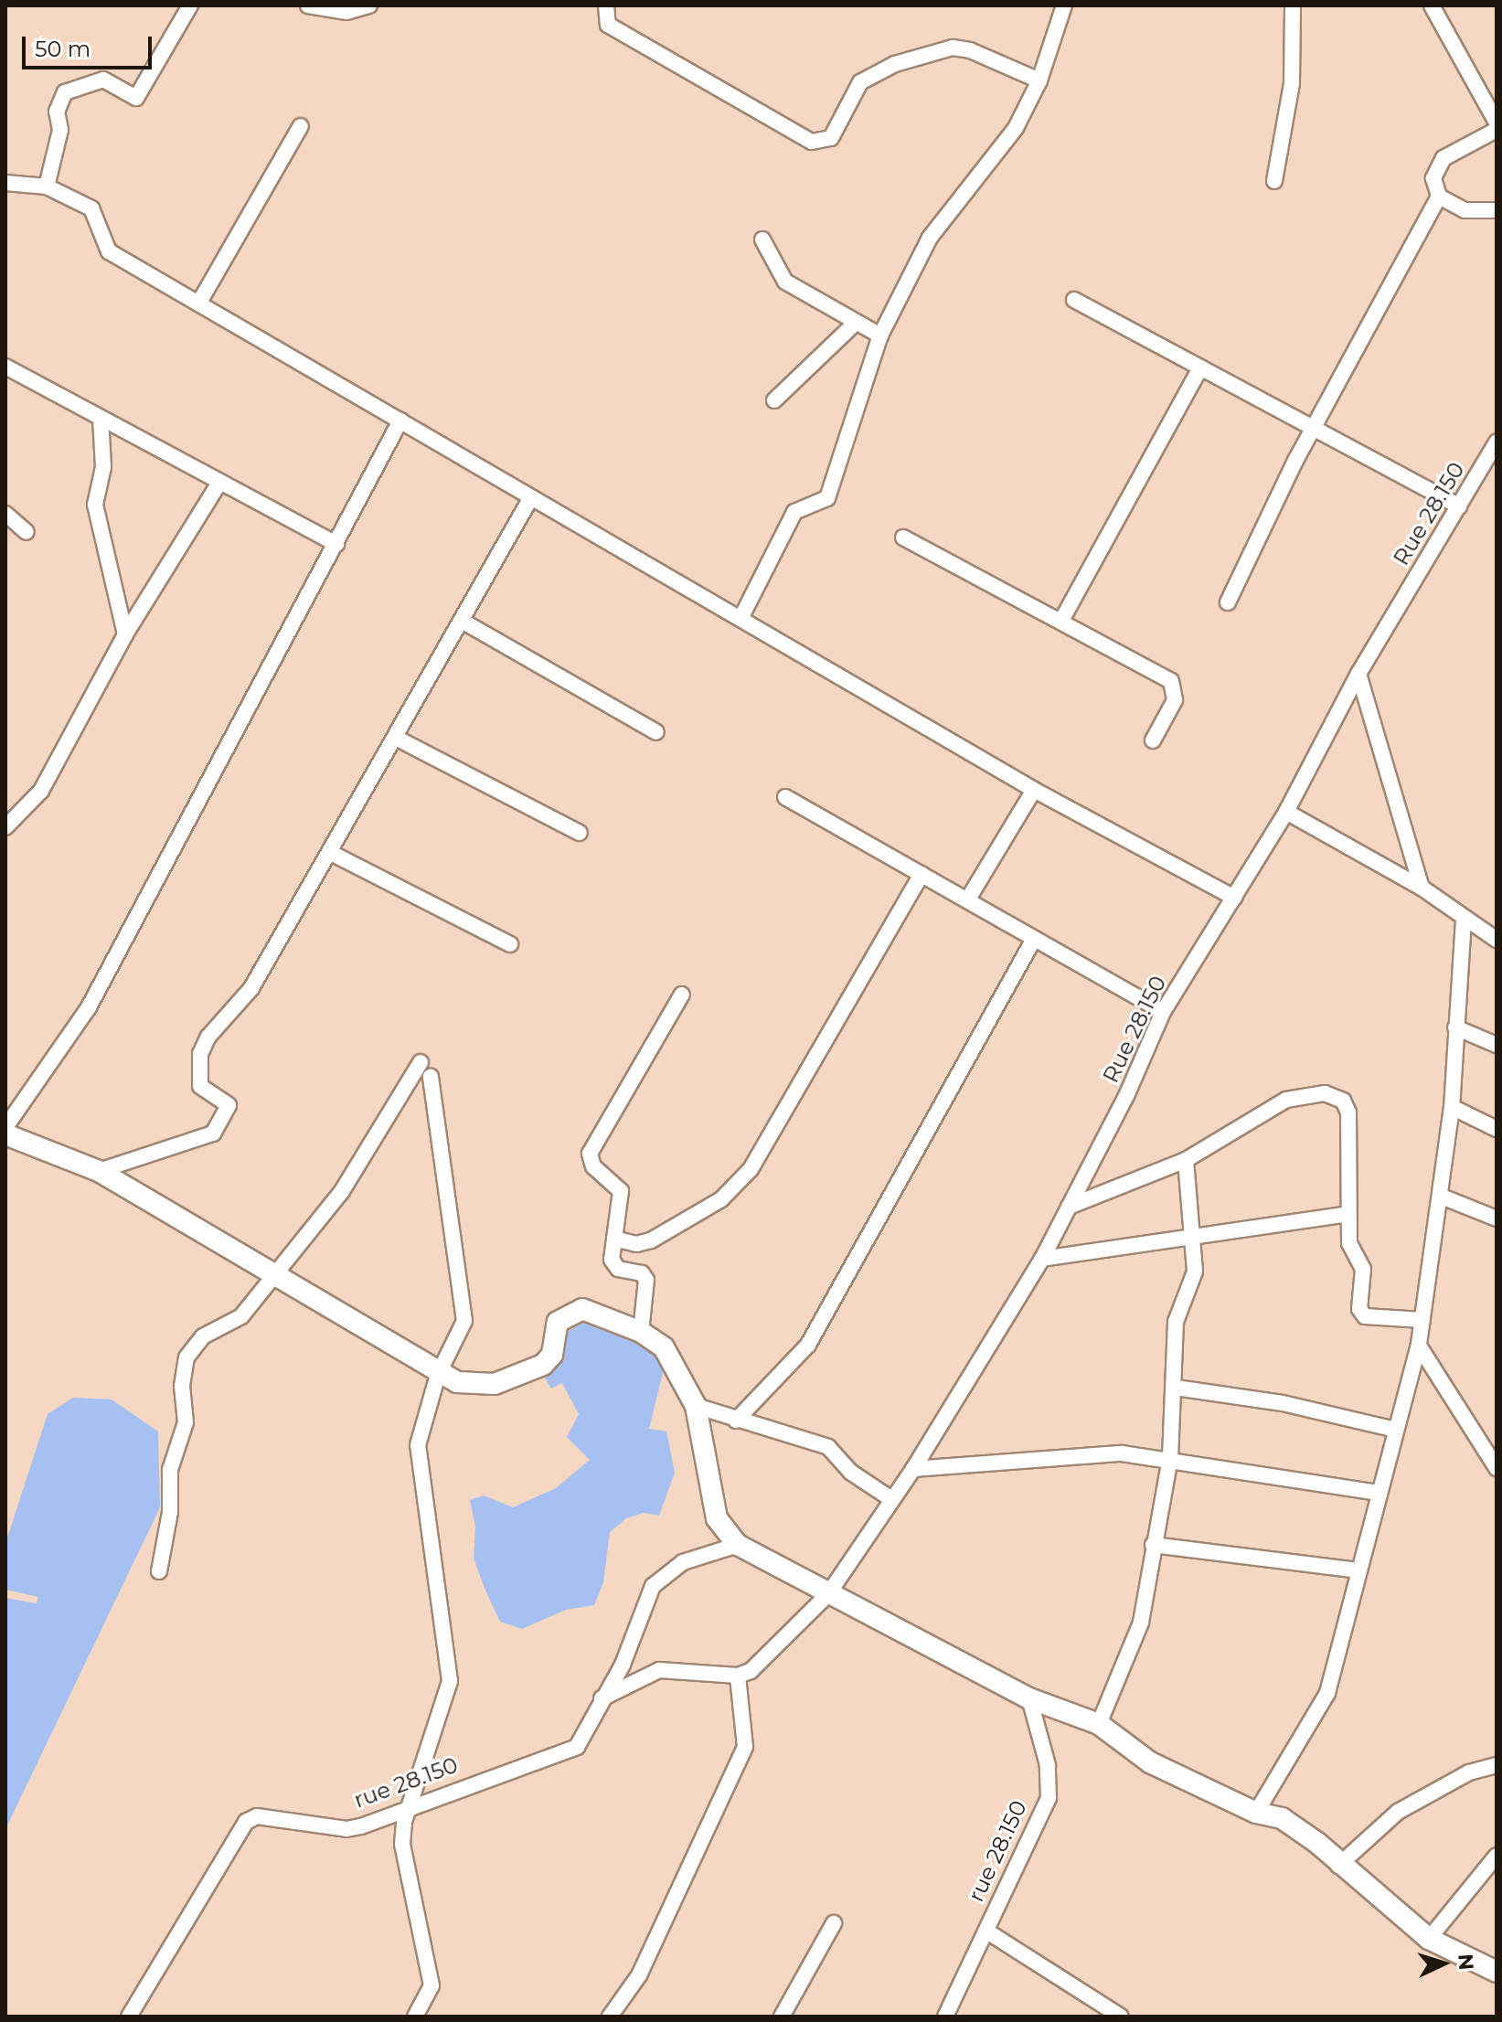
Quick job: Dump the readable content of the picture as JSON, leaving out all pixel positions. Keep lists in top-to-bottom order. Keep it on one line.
{"streets":{"street":["Rue 28.150","rue 28.150"]},"scale_bar":"50 m","north":"right"}
